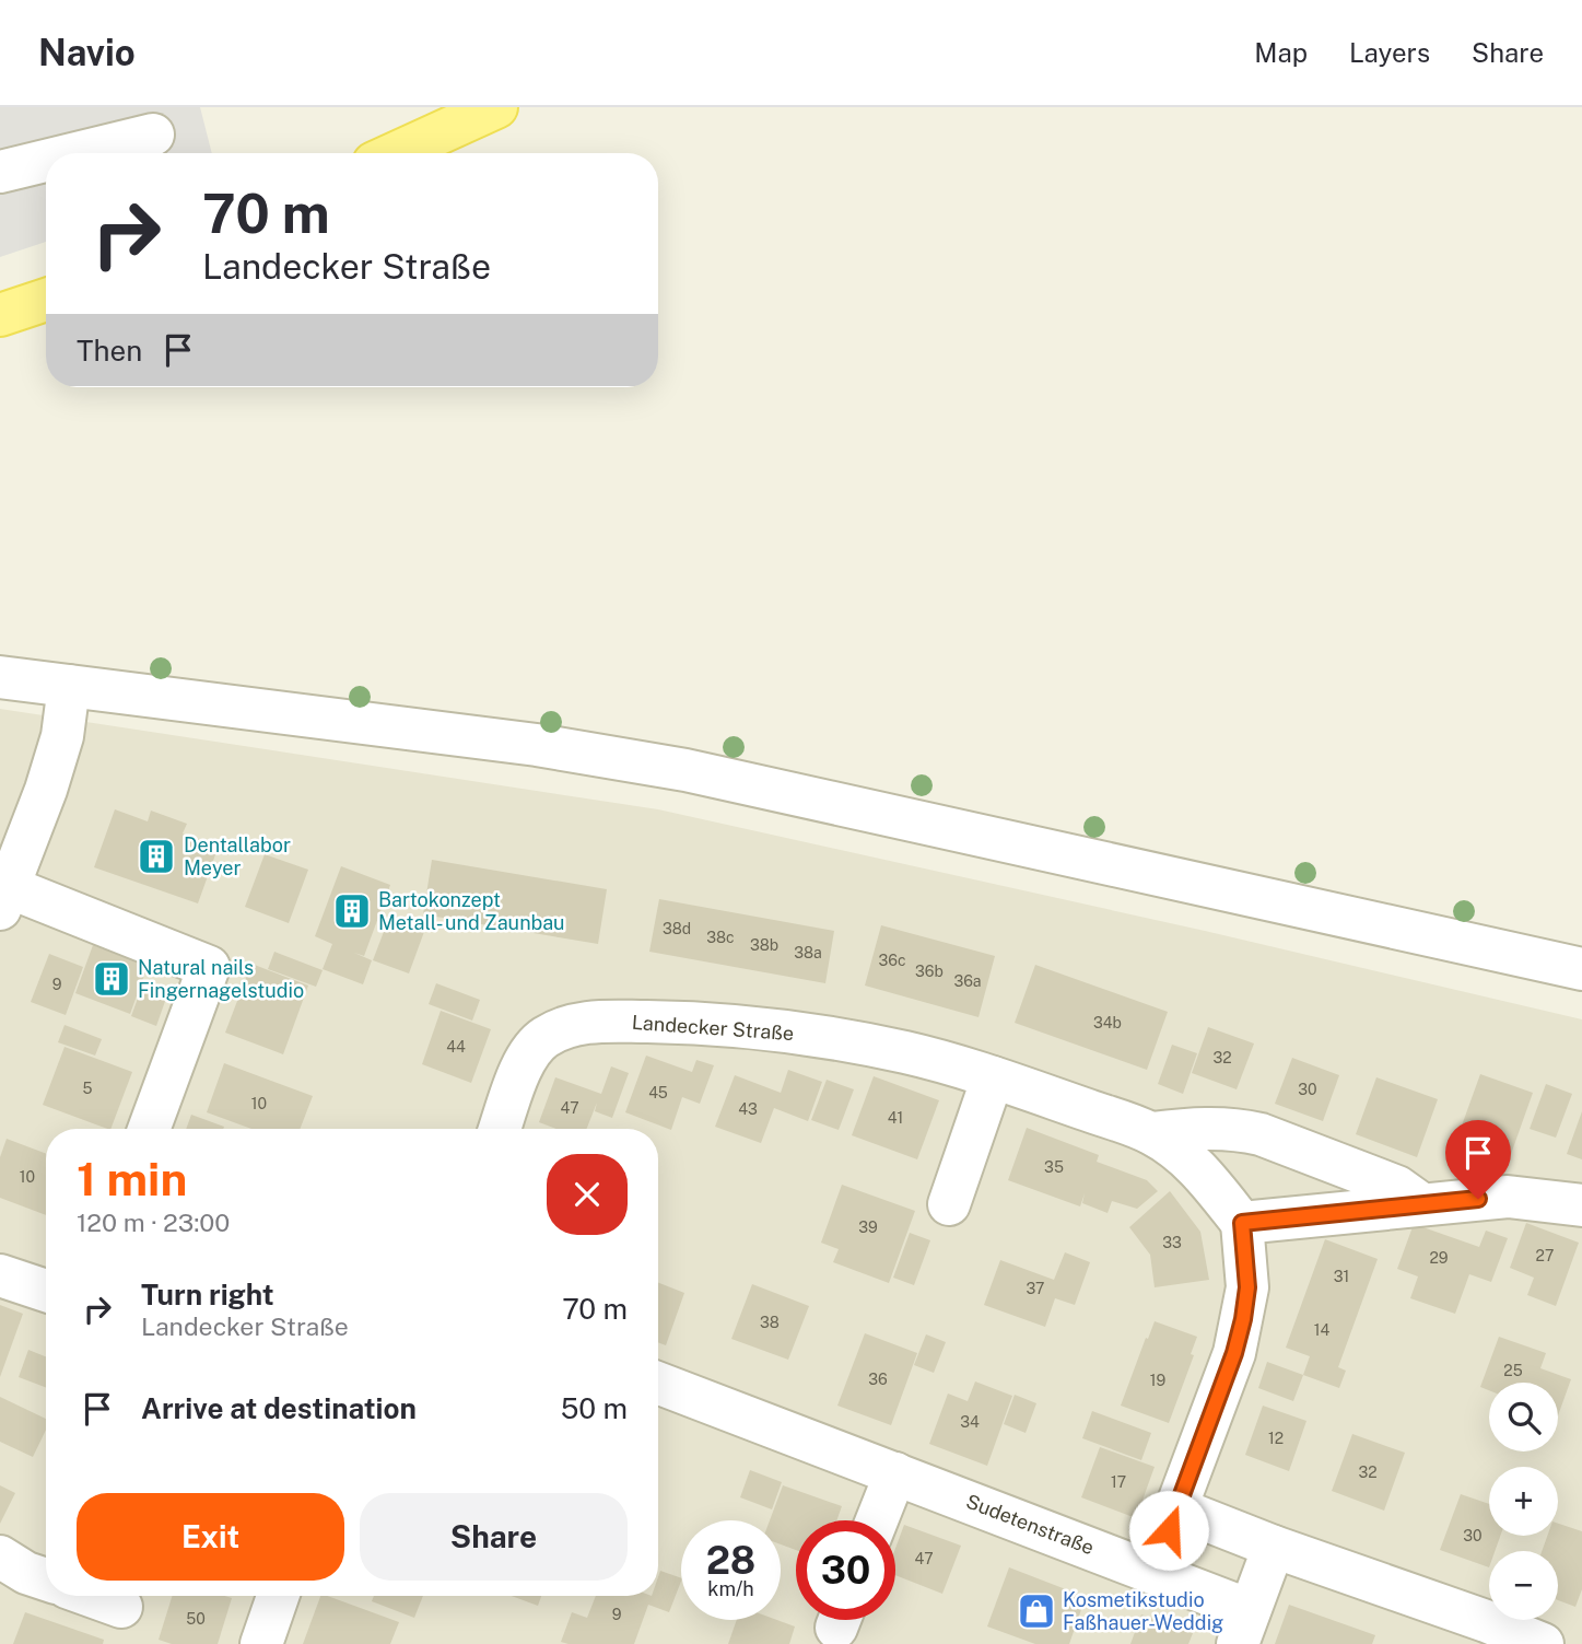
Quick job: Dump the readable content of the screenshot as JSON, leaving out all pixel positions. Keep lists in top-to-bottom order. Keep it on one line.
{"streets":{"street":["Landecker Straße","Sudetenstraße"]},"places":{"building":["Dentallabor Meyer","Bartokonzept Metall- und Zaunbau","Natural nails Fingernagelstudio"],"shop":["Kosmetikstudio Faßhauer-Weddig"]},"house_numbers":["38d","38c","38b","38a","36c","36b","36a","9","34b","44","32","5","30","45","10","47","43","41","35","10","39","33","27","29","31","37","38","14","25","36","19","34","12","32","17","30","47","9","50"],"page":{"header":"Navio","nav":["Map","Layers","Share"],"turn":["70 m","Landecker Straße"],"then":"Then","heading":["1 min","120 m · 23:00"],"list":[{"name":"Turn right","note":"Landecker Straße","value":"70 m"},{"name":"Arrive at destination","value":"50 m"}],"map_buttons":["+","−"],"buttons":["Exit","Share"],"speed":"28 km/h","limit":"30"}}
